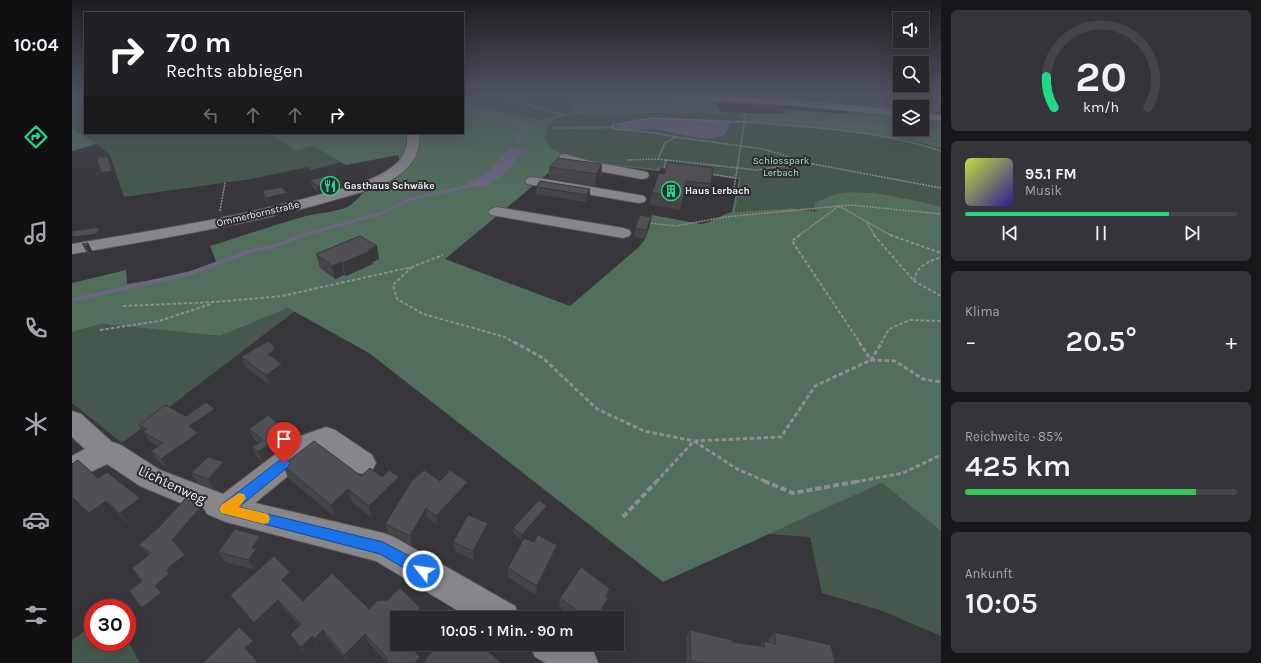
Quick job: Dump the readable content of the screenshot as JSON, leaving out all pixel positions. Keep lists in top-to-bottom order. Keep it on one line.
{"streets":{"street":["Ommerbornstraße","Lichtenweg"]},"parks":["Schlosspark Lerbach"],"places":{"restaurant":["Gasthaus Schwäke"],"building":["Haus Lerbach"]},"page":{"tabs":"10:04","turn":["70 m","Rechts abbiegen"],"song":["95.1 FM","Musik"],"tile":["Klima",["Reichweite · 85%","425 km"],["Ankunft","10:05"]],"heat":["−","20.5°","+"],"limit":"30","trip":"10:05 · 1 Min. · 90 m","gauge":["20","km/h"]}}
